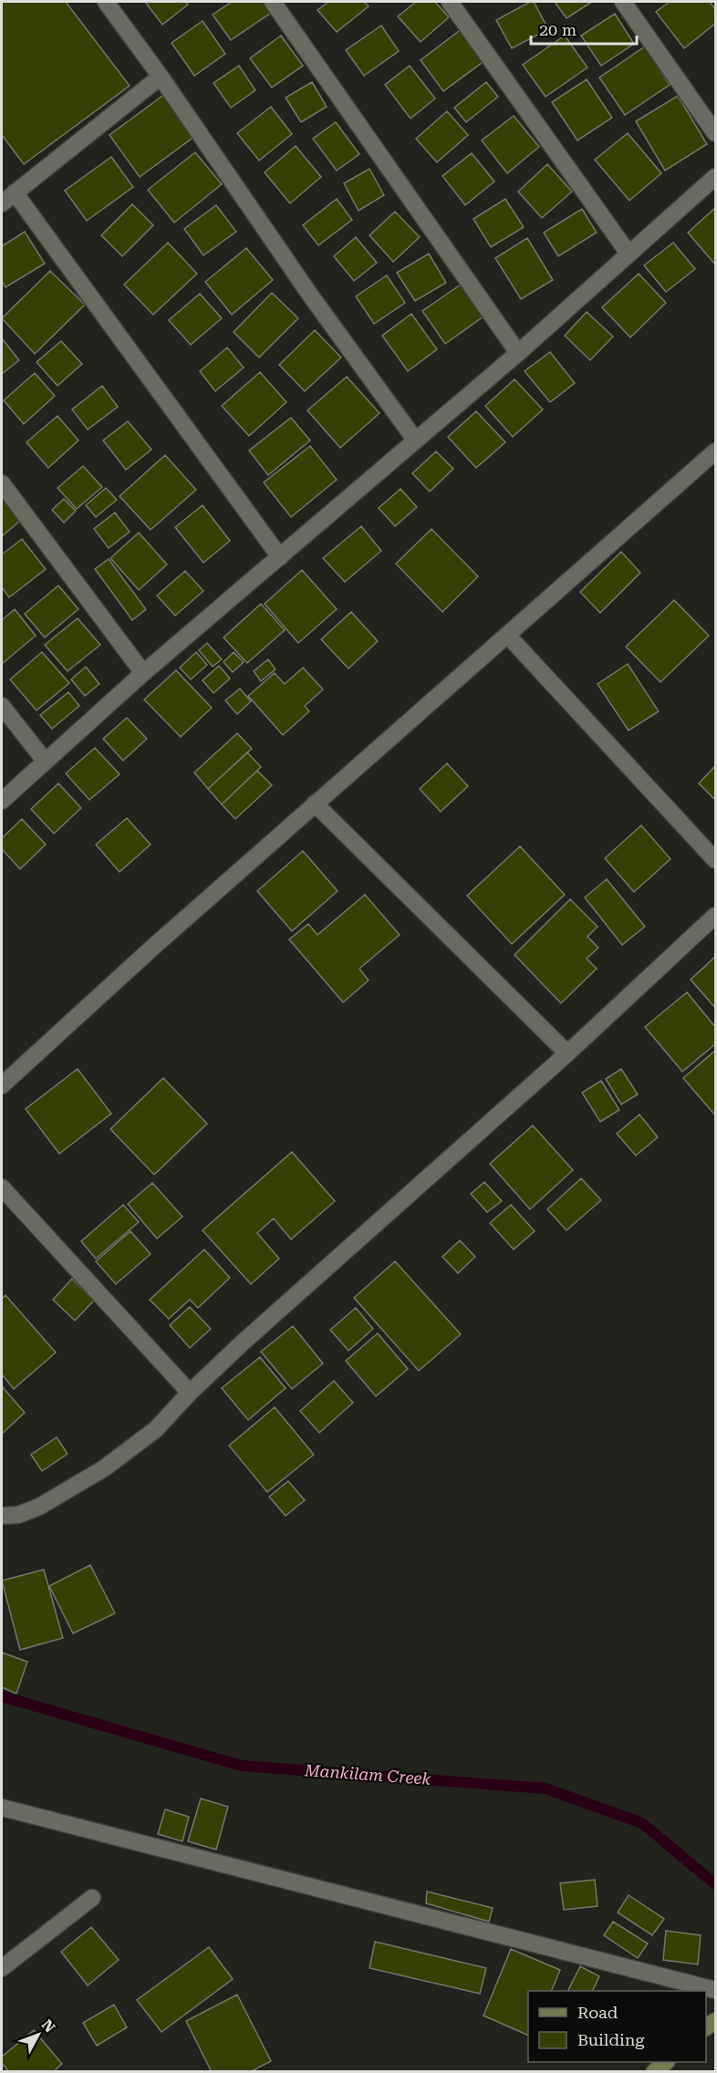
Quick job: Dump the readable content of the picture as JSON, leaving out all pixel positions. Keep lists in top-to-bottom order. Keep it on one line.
{"water":["Mankilam Creek"],"legend":["Road","Building"],"scale_bar":"20 m","north":"top right"}
